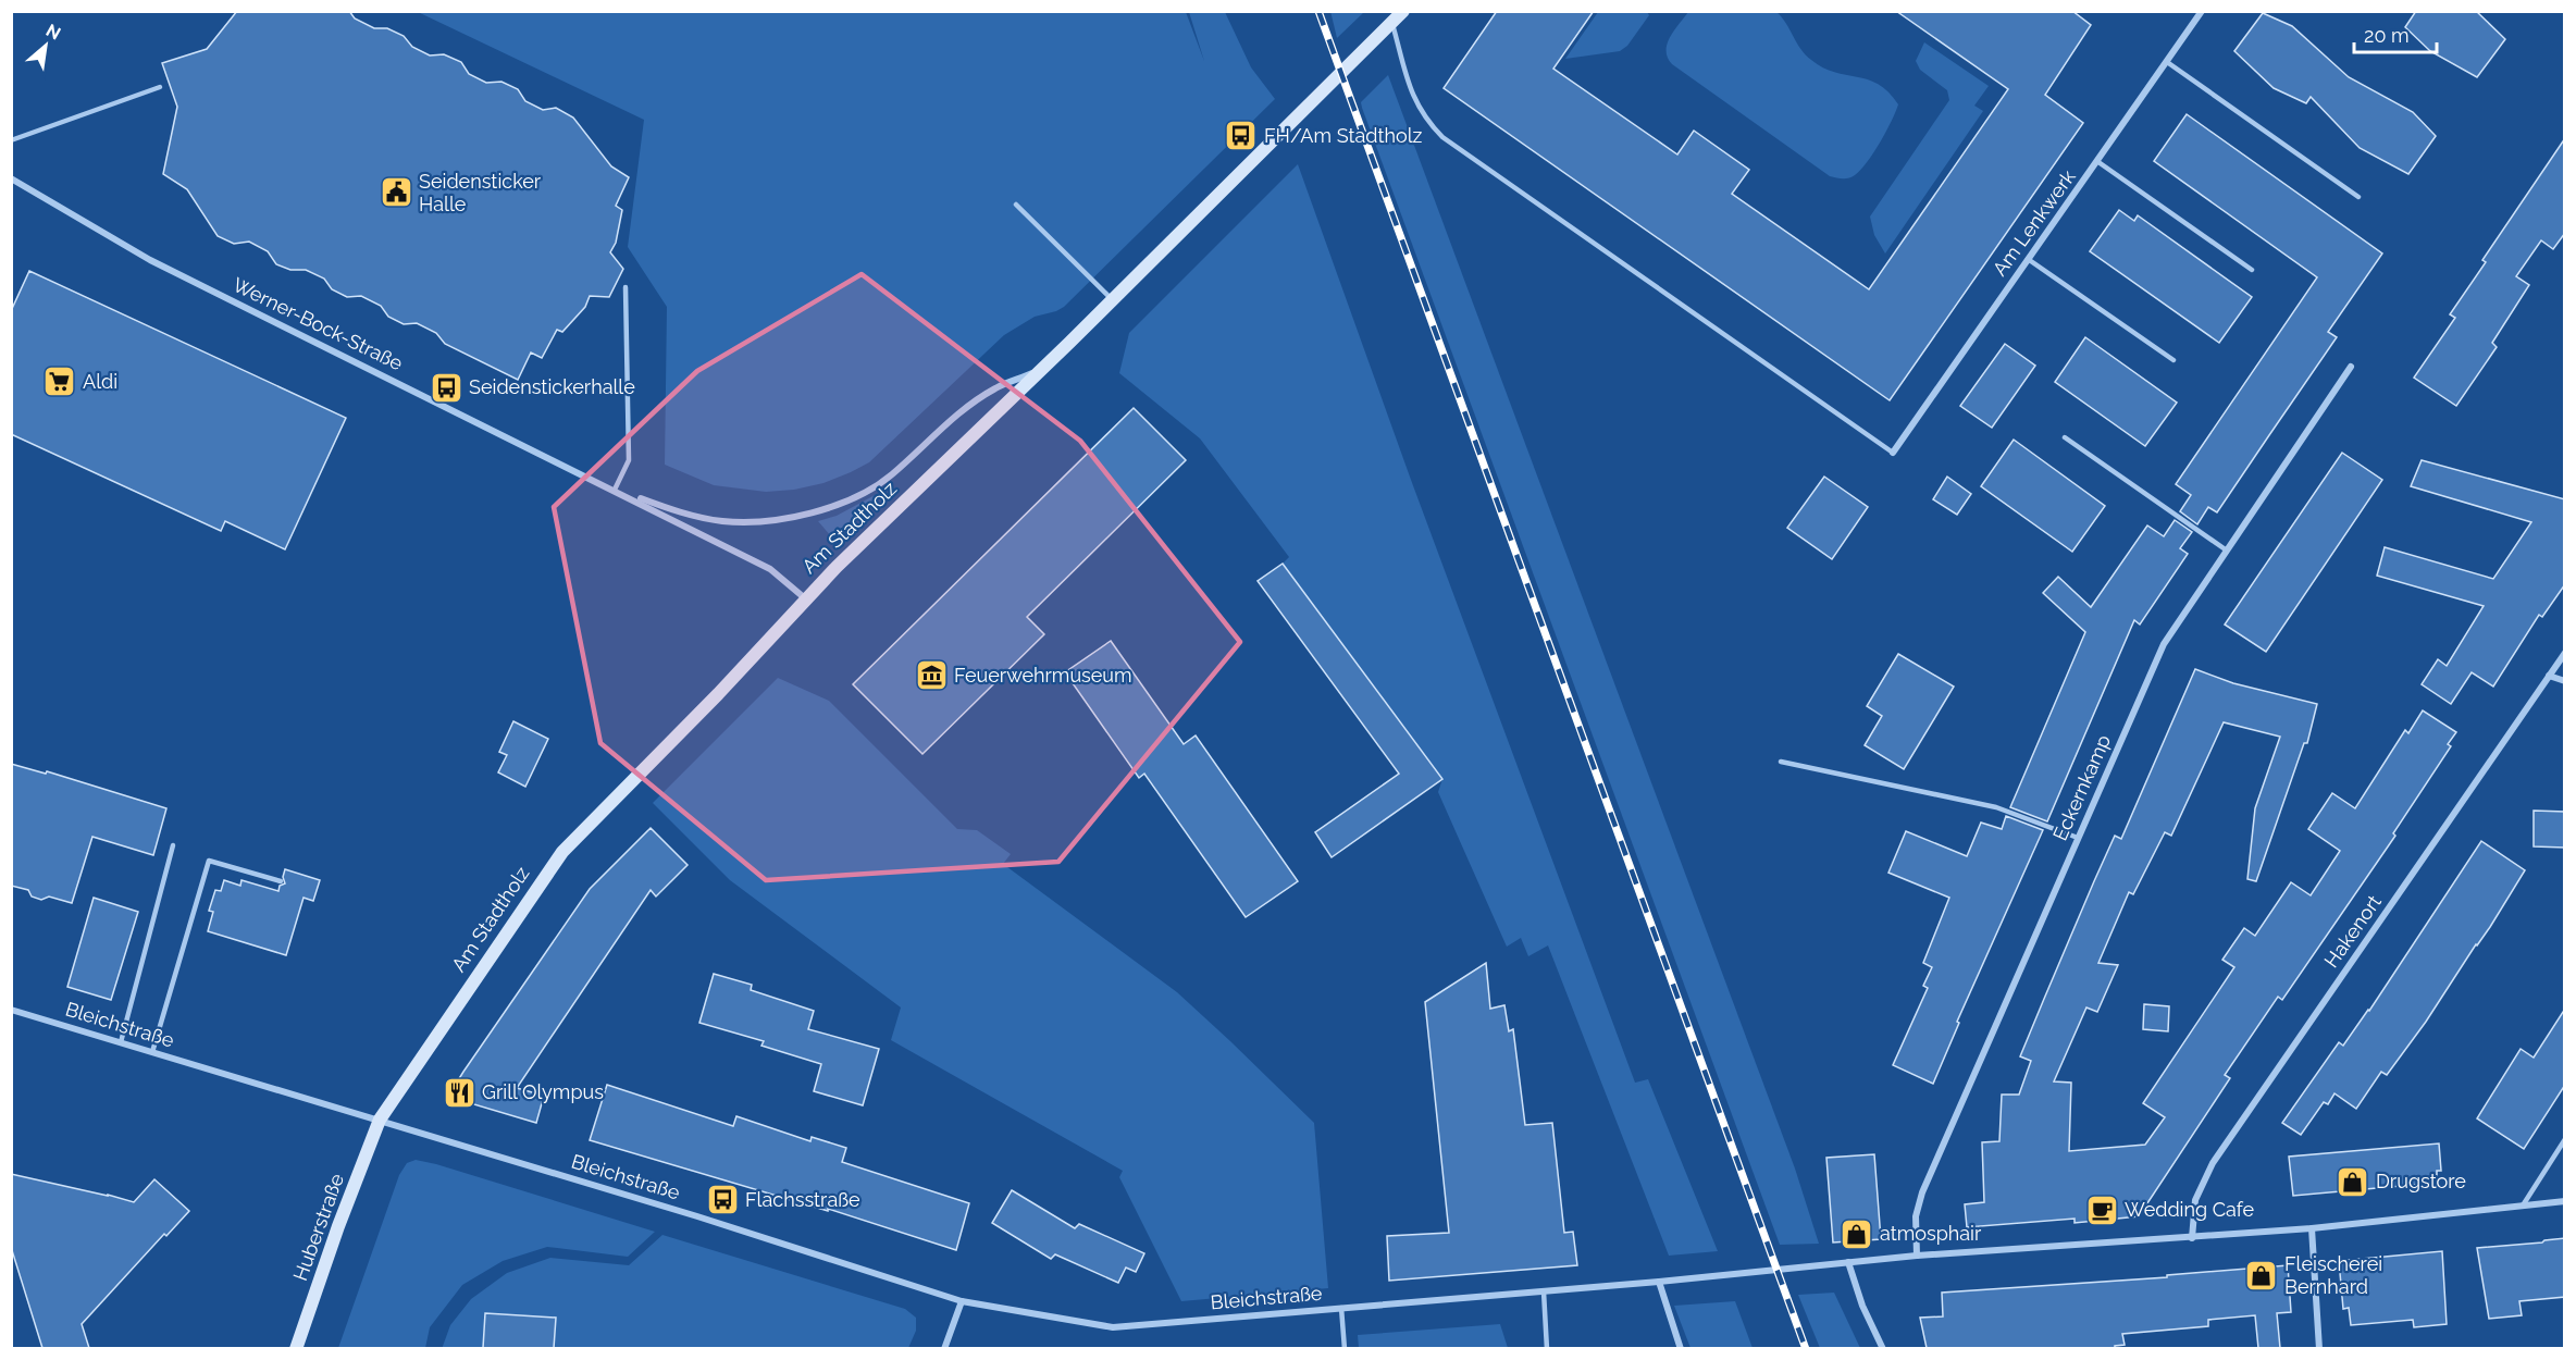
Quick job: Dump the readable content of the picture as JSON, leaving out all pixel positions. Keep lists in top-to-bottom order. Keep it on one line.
{"streets":{"main road":["Am Stadtholz","Huberstraße"],"street":["Am Lenkwerk","Werner-Bock-Straße","Eckernkamp","Hakenort","Bleichstraße"]},"crossings":[["Werner-Bock-Straße","Am Stadtholz"],["Am Stadtholz","Bleichstraße"],["Am Stadtholz","Huberstraße"],["Eckernkamp","Bleichstraße"],["Hakenort","Bleichstraße"],["Bleichstraße","Huberstraße"]],"places":{"bus stop":["FH/Am Stadtholz","Seidenstickerhalle","Flachsstraße"],"public building":["Seidensticker Halle"],"supermarket":["Aldi"],"museum":["Feuerwehrmuseum"],"restaurant":["Grill Olympus"],"shop":["Drugstore","atmosphair","Fleischerei Bernhard"],"cafe":["Wedding Cafe"]},"scale_bar":"20 m","north":"top right"}
